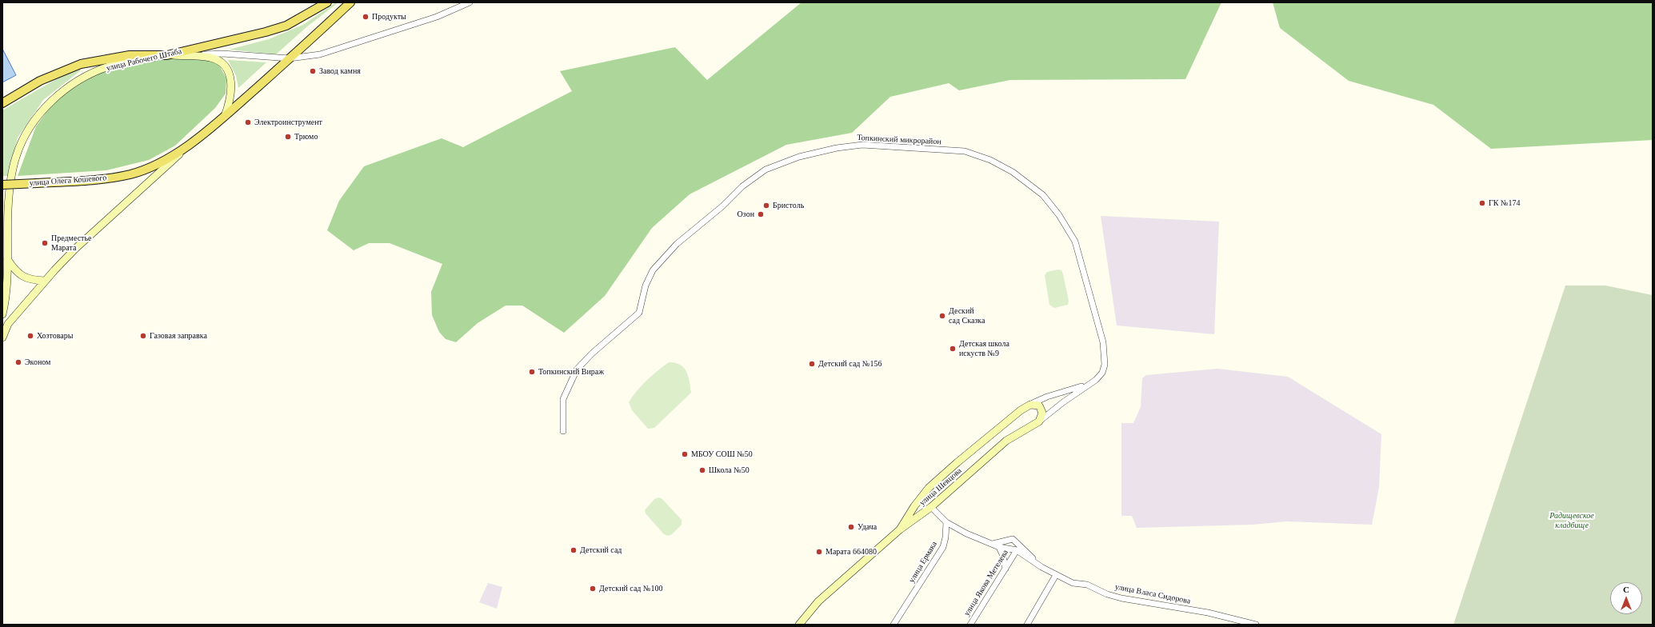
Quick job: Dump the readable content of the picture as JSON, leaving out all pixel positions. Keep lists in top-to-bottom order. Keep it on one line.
{"streets":{"main road":["улица Рабочего Штаба","улица Олега Кошевого","улица Шевцова"],"street":["Топкинский микрорайон","улица Ермака","улица Якова Метелева","улица Власа Сидорова"]},"crossings":[["Топкинский микрорайон","улица Шевцова"],["улица Ермака","улица Власа Сидорова"],["улица Якова Метелева","улица Власа Сидорова"]],"parks":["Радищевское кладбище"],"places":["Продукты","Завод камня","Электроинструмент","Трюмо","ГК №174","Бристоль","Озон","Предместье Марата","Деский сад Сказка","Хозтовары","Газовая заправка","Детская школа искуств №9","Эконом","Детский сад №156","Топкинский Вираж","МБОУ СОШ №50","Школа №50","Удача","Детский сад","Марата 664080","Детский сад №100"],"north":"top"}
